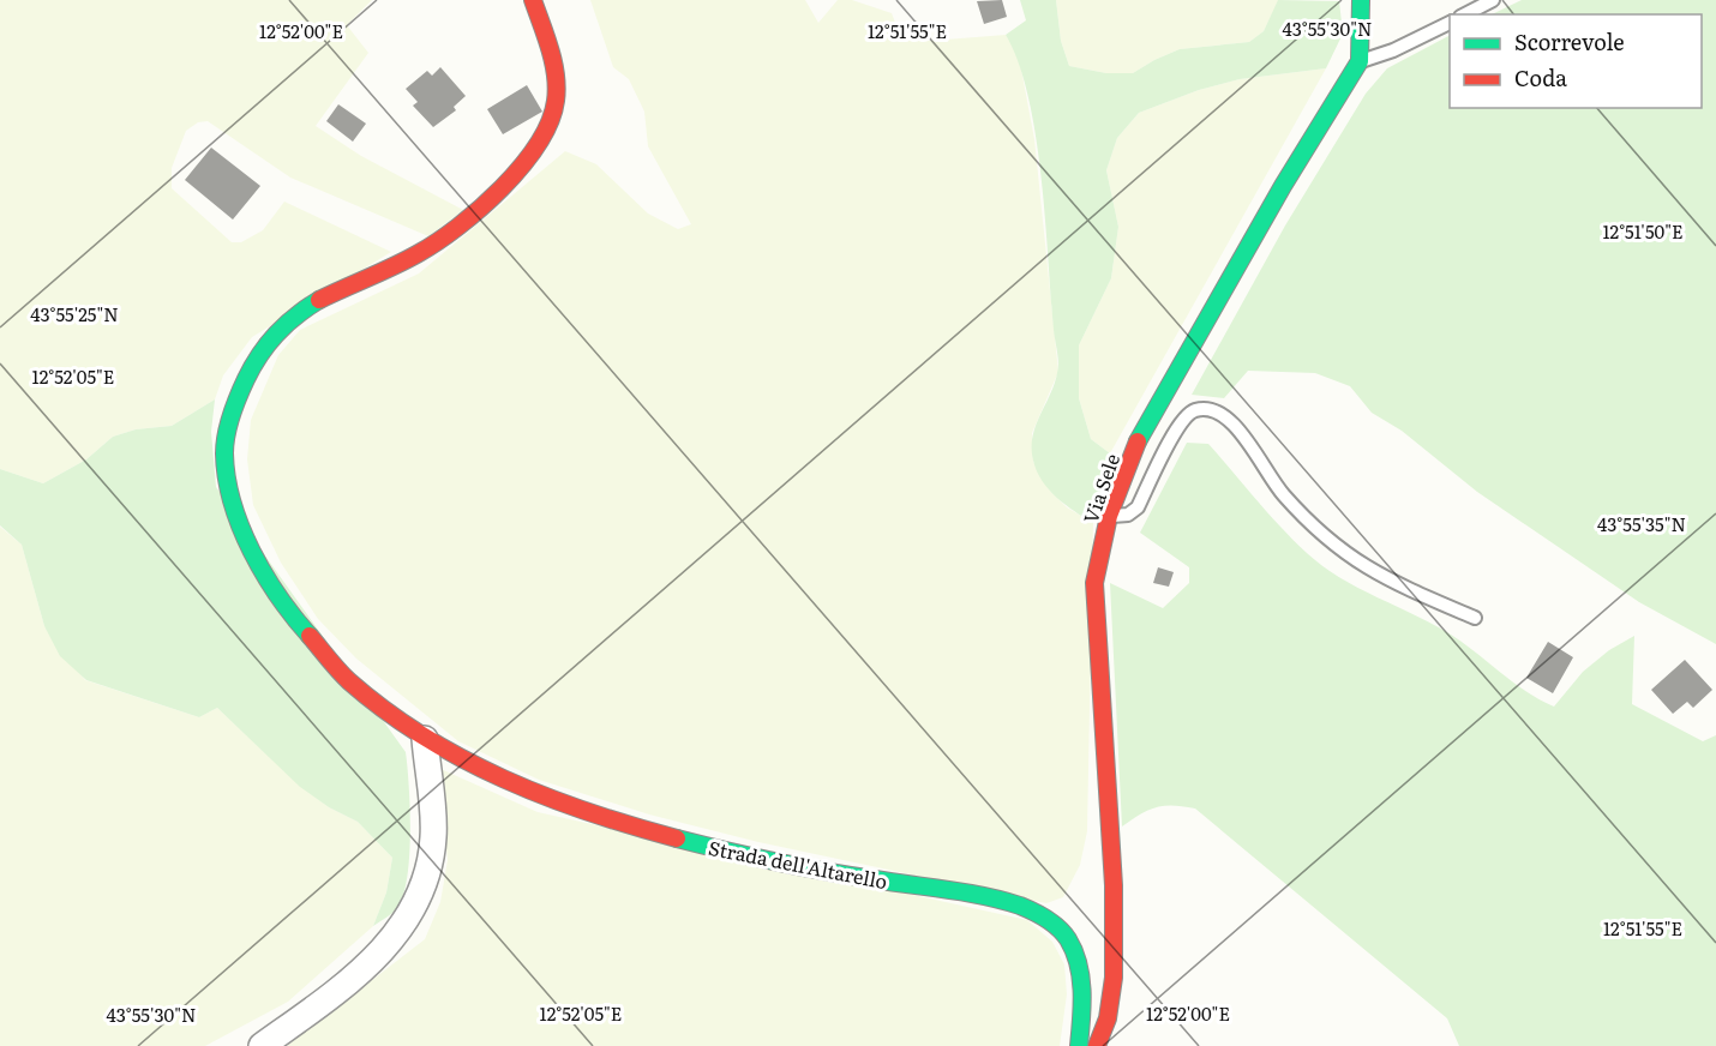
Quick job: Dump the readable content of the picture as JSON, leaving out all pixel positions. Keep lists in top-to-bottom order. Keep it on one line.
{"streets":{"street":["Via Sele","Strada dell'Altarello"]},"legend":["Scorrevole","Coda"],"coordinates":["43°55'30\"N","12°52'00\"E","12°51'55\"E","12°51'50\"E","43°55'25\"N","12°52'05\"E","43°55'35\"N"]}
